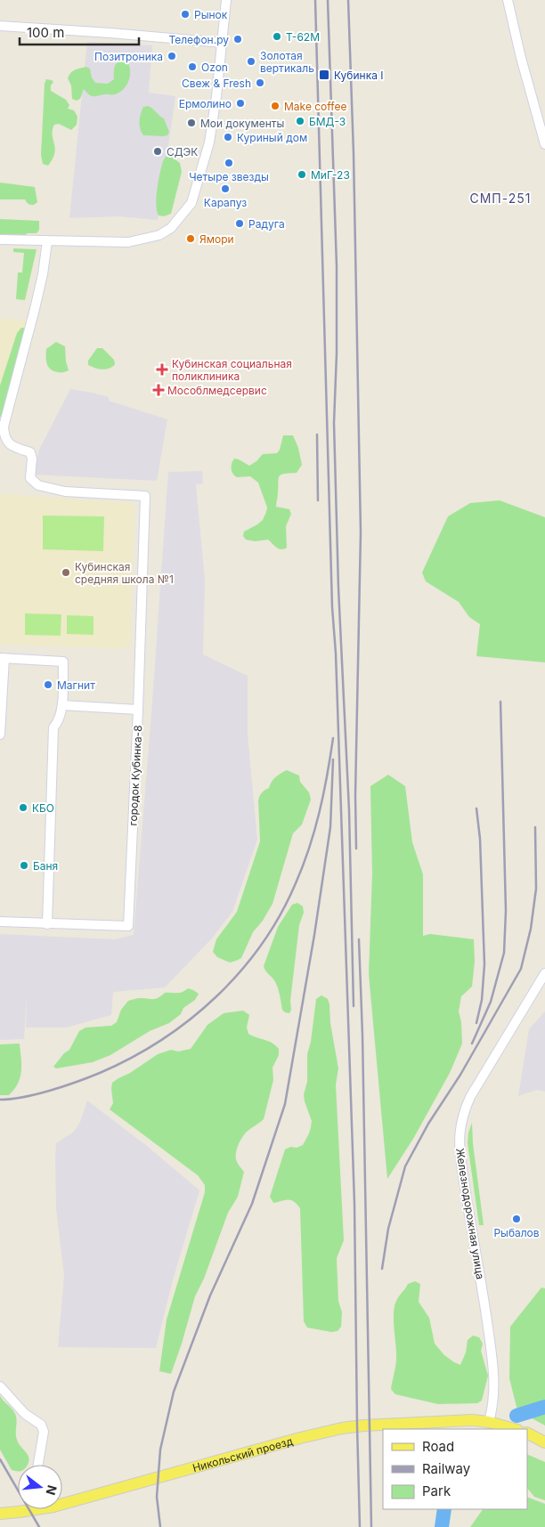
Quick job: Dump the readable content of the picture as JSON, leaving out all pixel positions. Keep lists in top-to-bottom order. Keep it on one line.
{"streets":{"main road":["Никольский проезд"],"street":["городок Кубинка-8","Железнодорожная улица"]},"crossings":[["Железнодорожная улица","Никольский проезд"]],"districts":["СМП-251"],"places":{"other":["Рынок","Т-62М","Телефон.ру","Позитроника","Золотая вертикаль","Ozon","Свеж & Fresh","Ермолино","Make coffee","БМД-3","Мои документы","Куриный дом","СДЭК","Четыре звезды","МиГ-23","Карапуз","Радуга","Ямори","Кубинская средняя школа №1","Магнит","КБО","Баня","Рыбалов"],"transit":["Кубинка I"],"health":["Кубинская социальная поликлиника","Мособлмедсервис"]},"legend":["Road","Railway","Park"],"scale_bar":"100 m","north":"right"}
